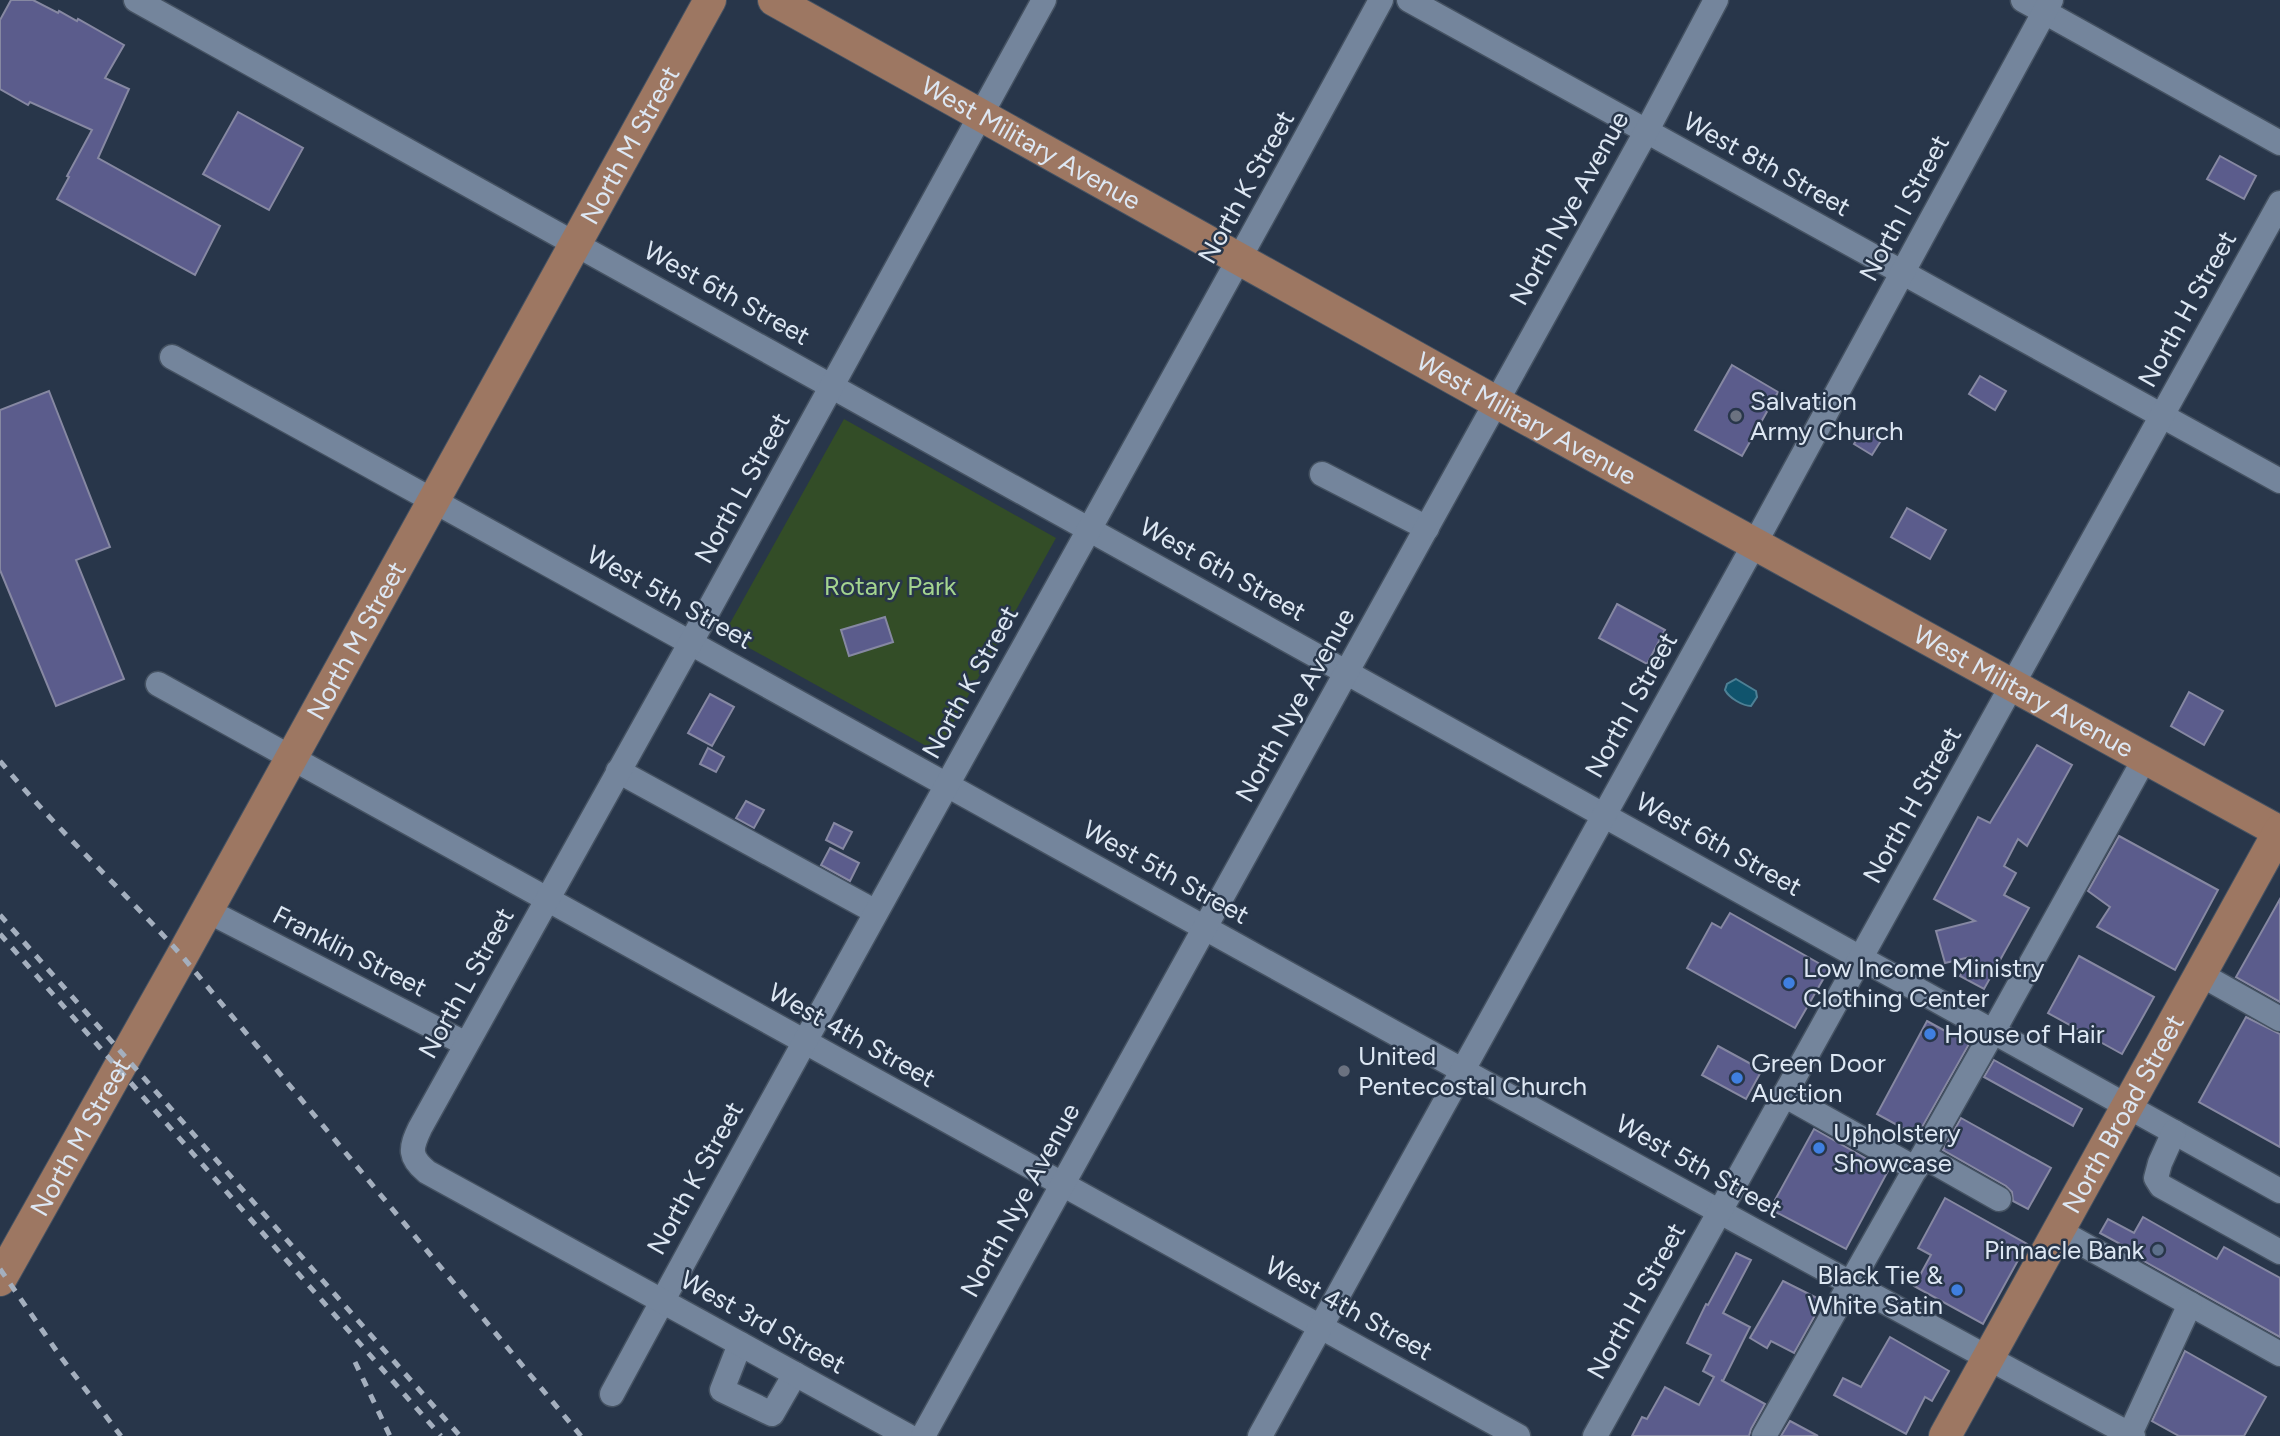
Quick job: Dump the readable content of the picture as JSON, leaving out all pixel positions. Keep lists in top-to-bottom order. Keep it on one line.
{"streets":{"main road":["West Military Avenue","North M Street","North Broad Street"],"street":["West 8th Street","North K Street","North Nye Avenue","North I Street","West 6th Street","North H Street","North L Street","West 5th Street","Franklin Street","West 4th Street","West 3rd Street"]},"crossings":[["West Military Avenue","North K Street"],["West Military Avenue","North Nye Avenue"],["West Military Avenue","North I Street"],["West Military Avenue","North H Street"],["West Military Avenue","North L Street"],["West Military Avenue","North Broad Street"],["North M Street","West 6th Street"],["North M Street","West 5th Street"],["North M Street","Franklin Street"],["North M Street","West 4th Street"],["West 8th Street","North Nye Avenue"],["West 8th Street","North I Street"],["West 8th Street","North H Street"],["North K Street","West 6th Street"],["North K Street","West 5th Street"],["North K Street","West 4th Street"],["North K Street","West 3rd Street"],["North Nye Avenue","West 6th Street"],["North Nye Avenue","West 5th Street"],["North Nye Avenue","West 4th Street"],["North I Street","West 6th Street"],["North I Street","West 5th Street"],["North I Street","West 4th Street"],["West 6th Street","North H Street"],["West 6th Street","North L Street"],["West 6th Street","North Broad Street"],["North H Street","West 5th Street"],["North L Street","West 5th Street"],["North L Street","Franklin Street"],["North L Street","West 4th Street"],["North L Street","West 3rd Street"],["West 5th Street","North Broad Street"]],"parks":["Rotary Park"],"places":["Salvation Army Church","Low Income Ministry Clothing Center","House of Hair","United Pentecostal Church","Green Door Auction","Upholstery Showcase","Pinnacle Bank","Black Tie & White Satin"]}
